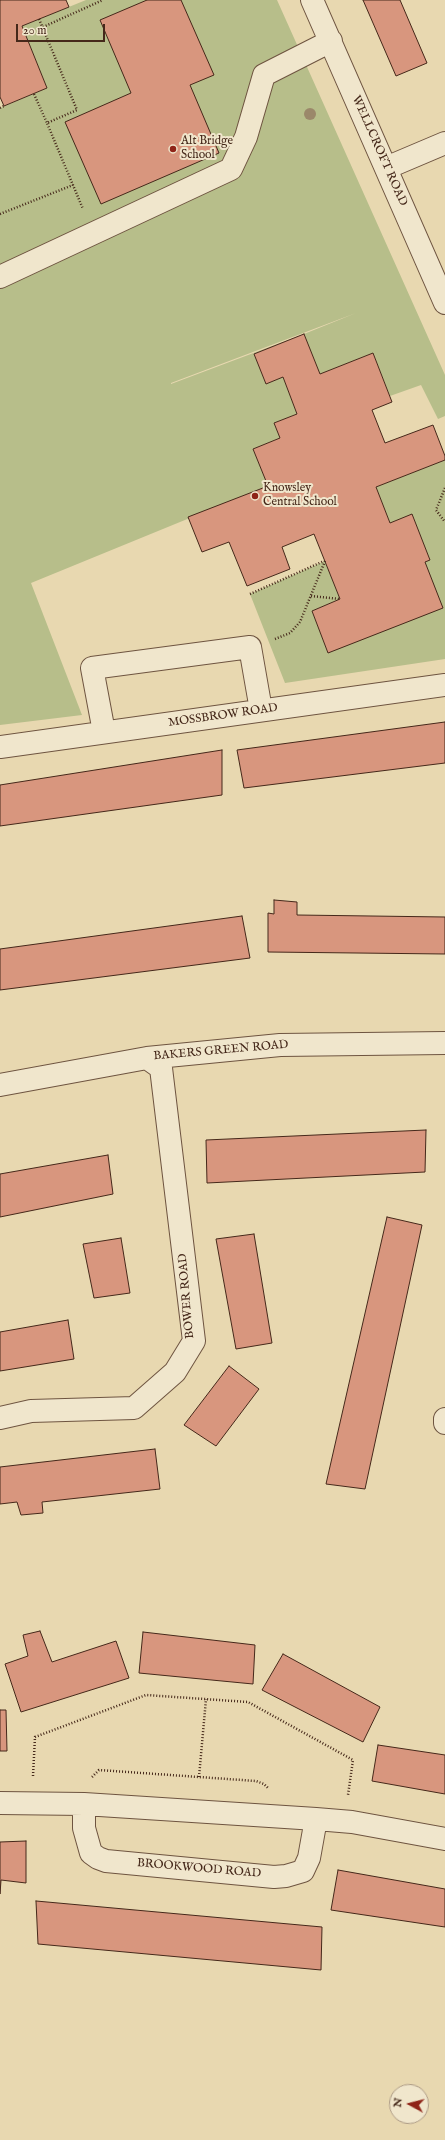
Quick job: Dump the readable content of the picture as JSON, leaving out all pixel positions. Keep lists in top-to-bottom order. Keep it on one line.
{"streets":{"street":["WELLCROFT ROAD","MOSSBROW ROAD","BAKERS GREEN ROAD","BOWER ROAD","BROOKWOOD ROAD"]},"crossings":[["BAKERS GREEN ROAD","BOWER ROAD"]],"places":["Alt Bridge School","Knowsley Central School"],"scale_bar":"20 m","north":"left"}
